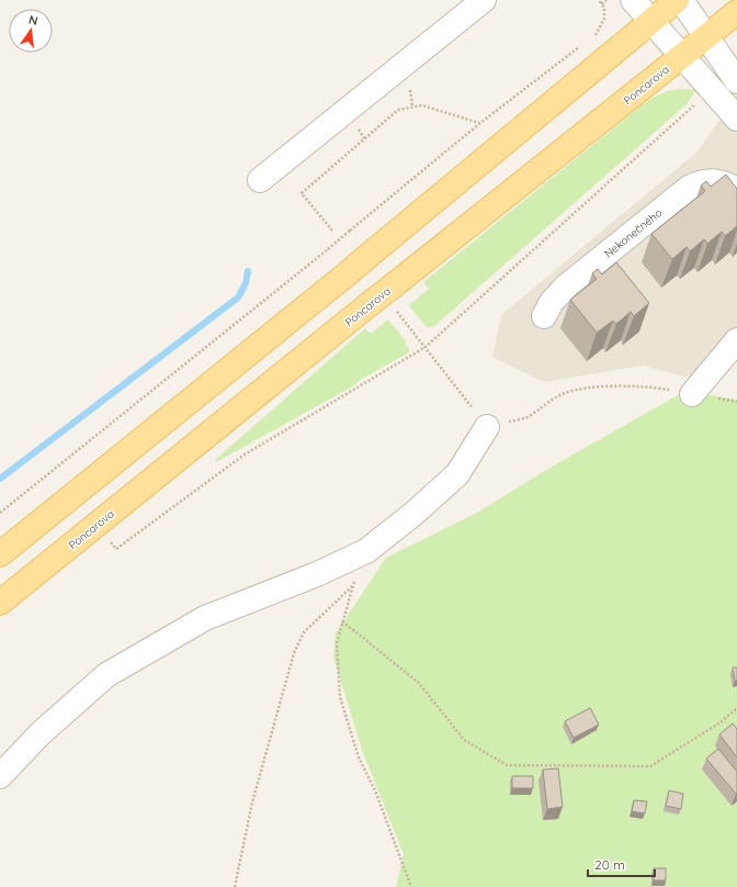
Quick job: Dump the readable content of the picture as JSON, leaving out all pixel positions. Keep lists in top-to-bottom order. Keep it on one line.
{"streets":{"main road":["Poncarova"],"street":["Nekonečného"]},"scale_bar":"20 m","north":"top"}
